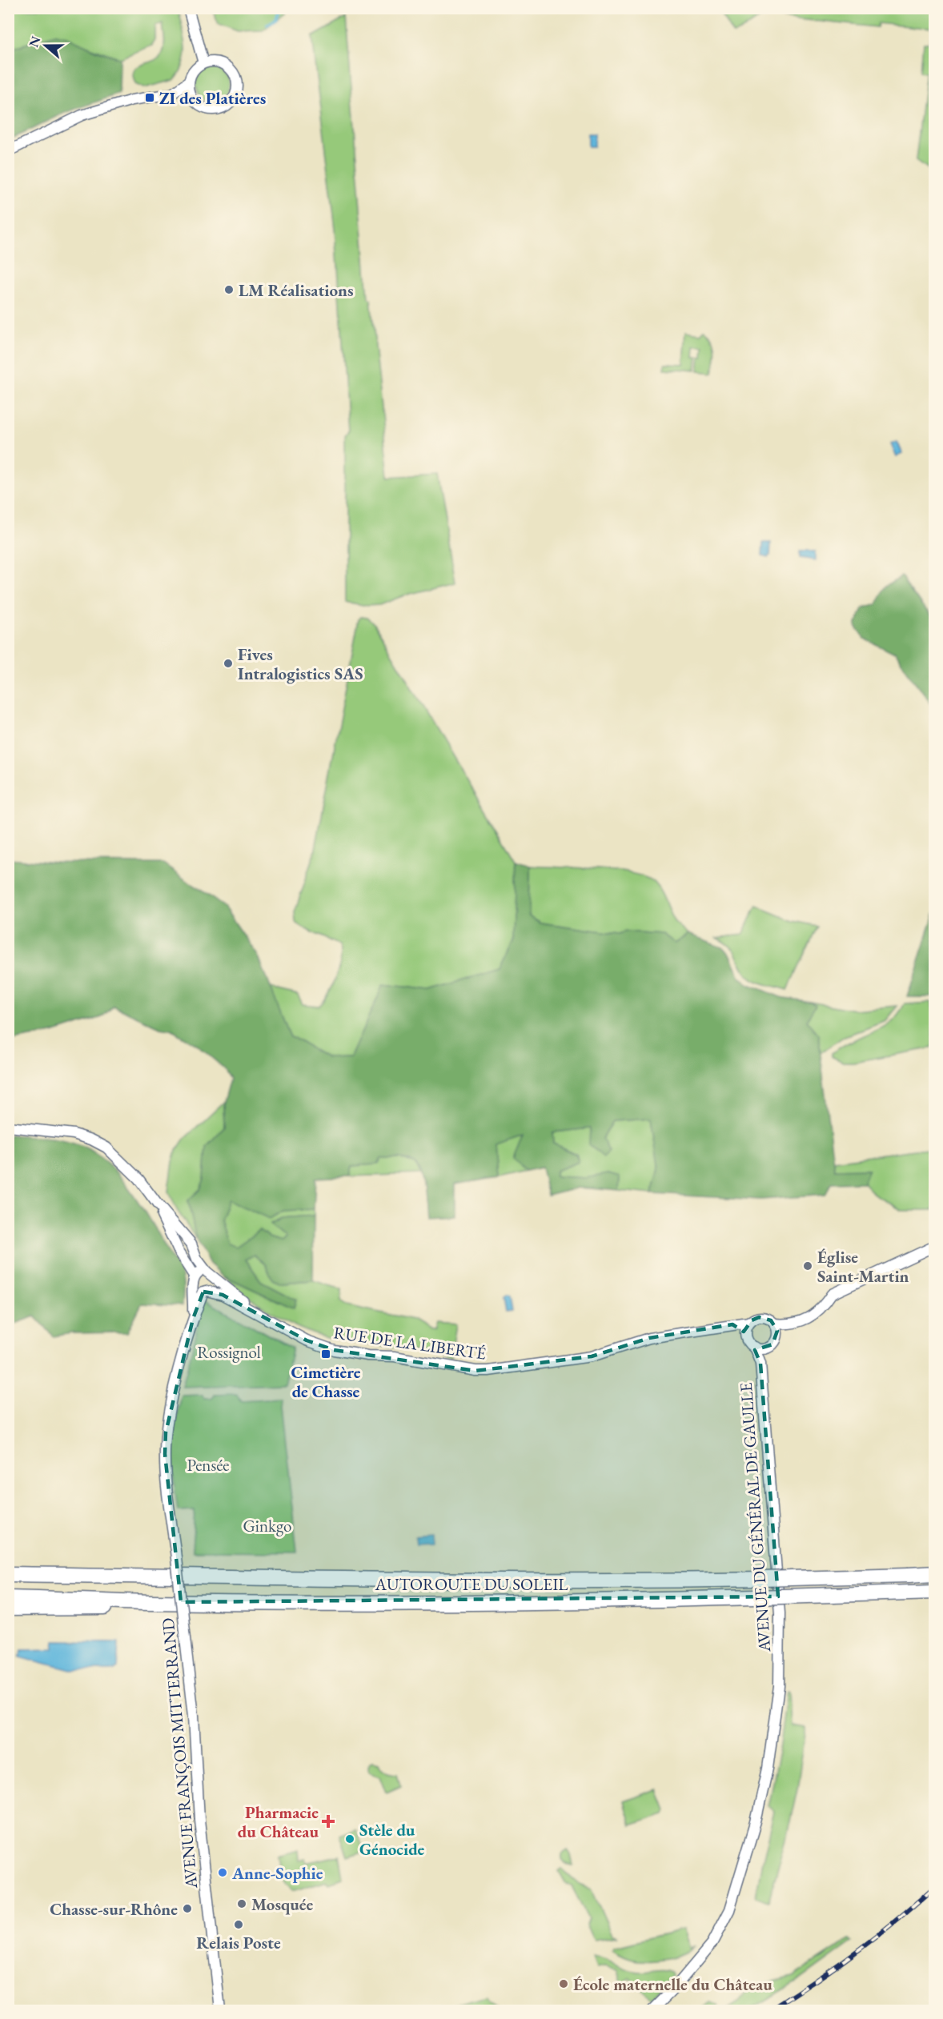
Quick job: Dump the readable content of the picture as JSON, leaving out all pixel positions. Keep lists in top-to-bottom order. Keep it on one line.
{"streets":{"highway":["AUTOROUTE DU SOLEIL"],"street":["RUE DE LA LIBERTÉ","AVENUE DU GÉNÉRAL DE GAULLE","AVENUE FRANÇOIS MITTERRAND"]},"crossings":[["RUE DE LA LIBERTÉ","AVENUE DU GÉNÉRAL DE GAULLE"]],"parks":["Rossignol","Pensée","Ginkgo"],"places":{"transit":["ZI des Platières","Cimetière de Chasse"],"other":["LM Réalisations","Fives Intralogistics SAS","Église Saint-Martin","Stèle du Génocide","Anne-Sophie","Mosquée","Chasse-sur-Rhône","Relais Poste","École maternelle du Château"],"health":["Pharmacie du Château"]},"north":"left"}
